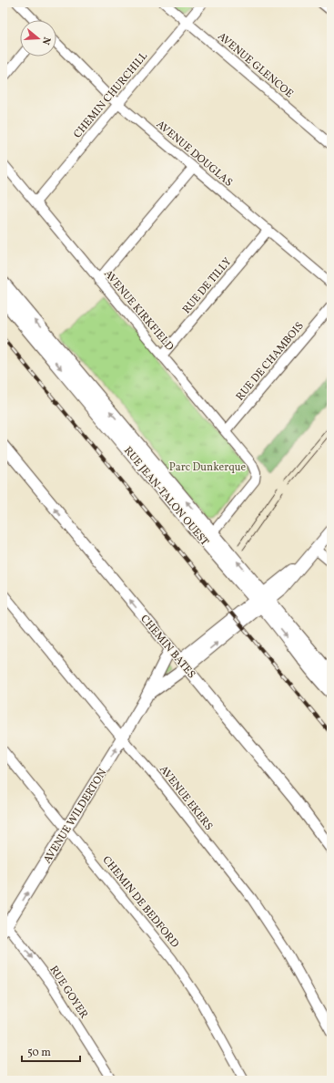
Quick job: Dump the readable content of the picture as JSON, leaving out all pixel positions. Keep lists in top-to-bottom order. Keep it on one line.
{"streets":{"main road":["RUE JEAN-TALON OUEST"],"street":["AVENUE GLENCOE","CHEMIN CHURCHILL","AVENUE DOUGLAS","RUE DE TILLY","AVENUE KIRKFIELD","RUE DE CHAMBOIS","CHEMIN BATES","AVENUE EKERS","AVENUE WILDERTON","CHEMIN DE BEDFORD","RUE GOYER"]},"crossings":[["AVENUE GLENCOE","CHEMIN CHURCHILL"],["CHEMIN CHURCHILL","AVENUE DOUGLAS"],["CHEMIN CHURCHILL","AVENUE KIRKFIELD"],["AVENUE DOUGLAS","RUE DE TILLY"],["RUE DE TILLY","AVENUE KIRKFIELD"],["AVENUE KIRKFIELD","RUE DE CHAMBOIS"],["AVENUE KIRKFIELD","RUE JEAN-TALON OUEST"],["RUE JEAN-TALON OUEST","AVENUE WILDERTON"],["CHEMIN BATES","AVENUE WILDERTON"],["AVENUE EKERS","AVENUE WILDERTON"],["AVENUE WILDERTON","CHEMIN DE BEDFORD"],["AVENUE WILDERTON","RUE GOYER"]],"one_way":["CHEMIN BATES","AVENUE WILDERTON","RUE GOYER"],"parks":["Parc Dunkerque"],"scale_bar":"50 m","north":"right"}
